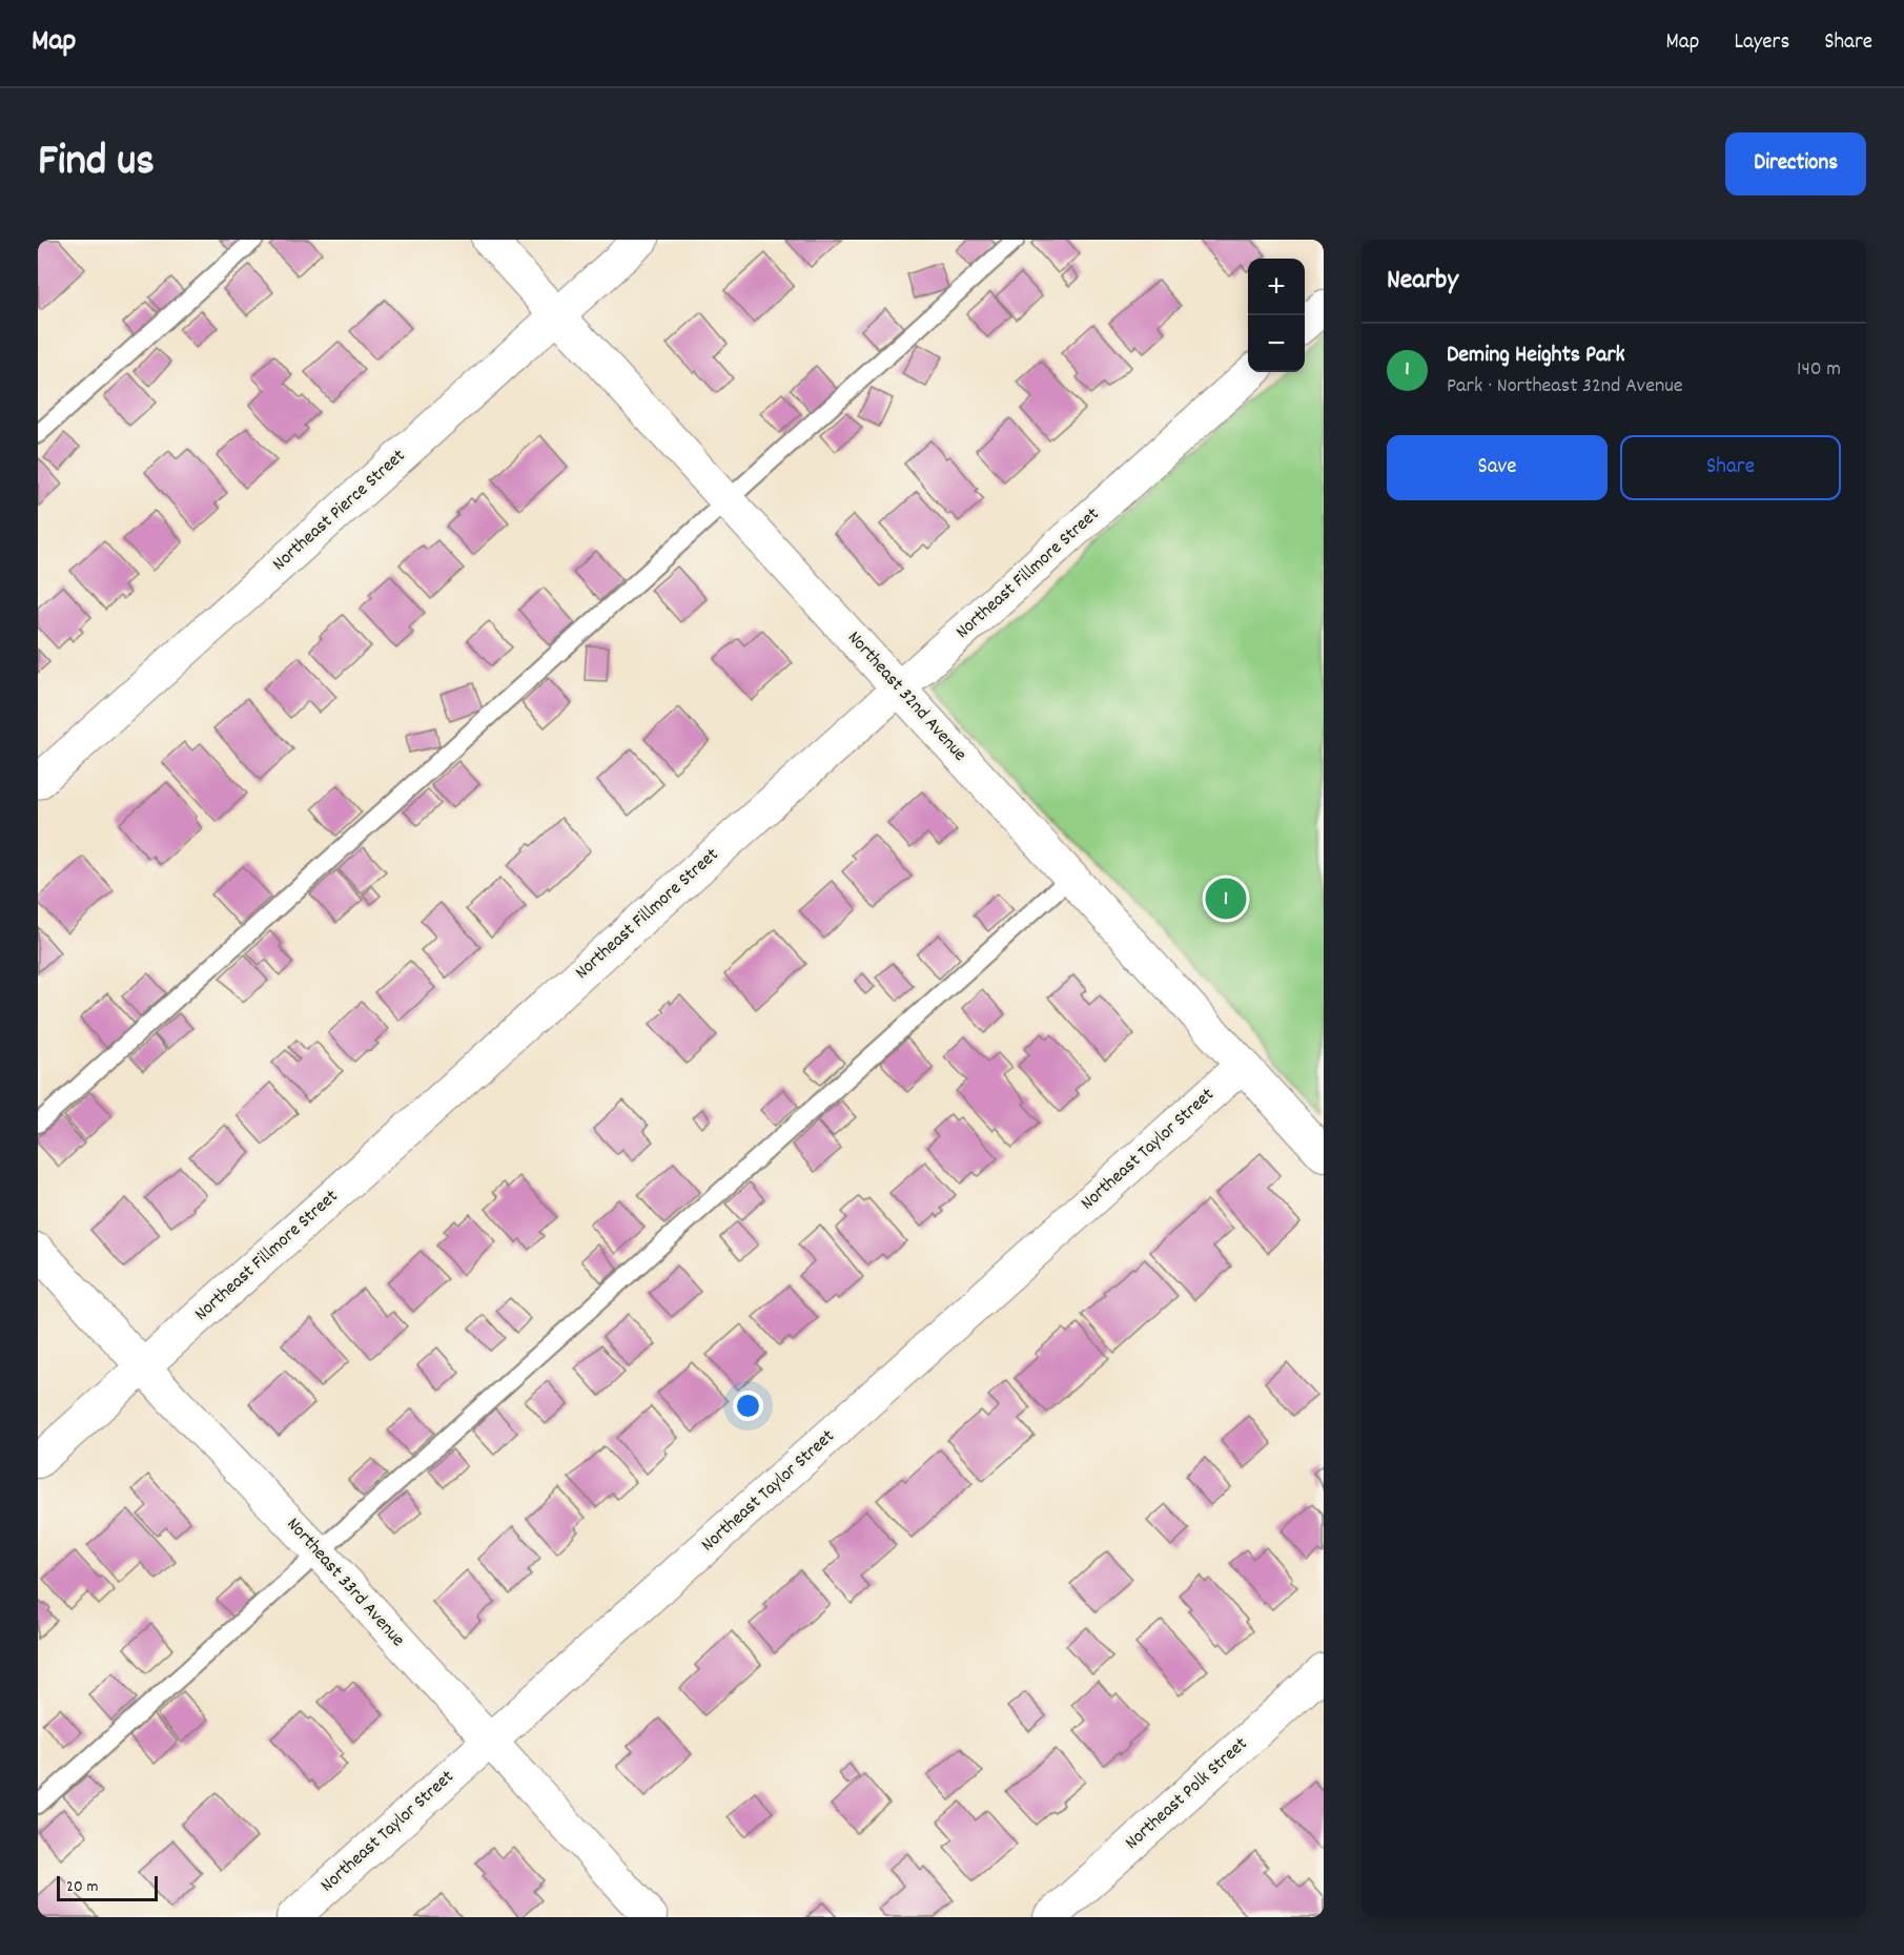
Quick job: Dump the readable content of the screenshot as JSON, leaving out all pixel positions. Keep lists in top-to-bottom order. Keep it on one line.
{"streets":{"street":["Northeast Pierce Street","Northeast Fillmore Street","Northeast 32nd Avenue","Northeast Taylor Street","Northeast 33rd Avenue","Northeast Polk Street"]},"crossings":[["Northeast Pierce Street","Northeast 32nd Avenue"],["Northeast Fillmore Street","Northeast 32nd Avenue"],["Northeast Fillmore Street","Northeast 33rd Avenue"],["Northeast 32nd Avenue","Northeast Taylor Street"],["Northeast Taylor Street","Northeast 33rd Avenue"]],"scale_bar":"20 m","page":{"header":"Map","nav":["Map","Layers","Share"],"title":"Find us","buttons":["Directions",["Save","Share"]],"heading":"Nearby","map_buttons":["+","−"],"list":[{"mark":"1","name":"Deming Heights Park","note":"Park · Northeast 32nd Avenue","value":"140 m"}],"pins":"1","scale":"20 m"}}
